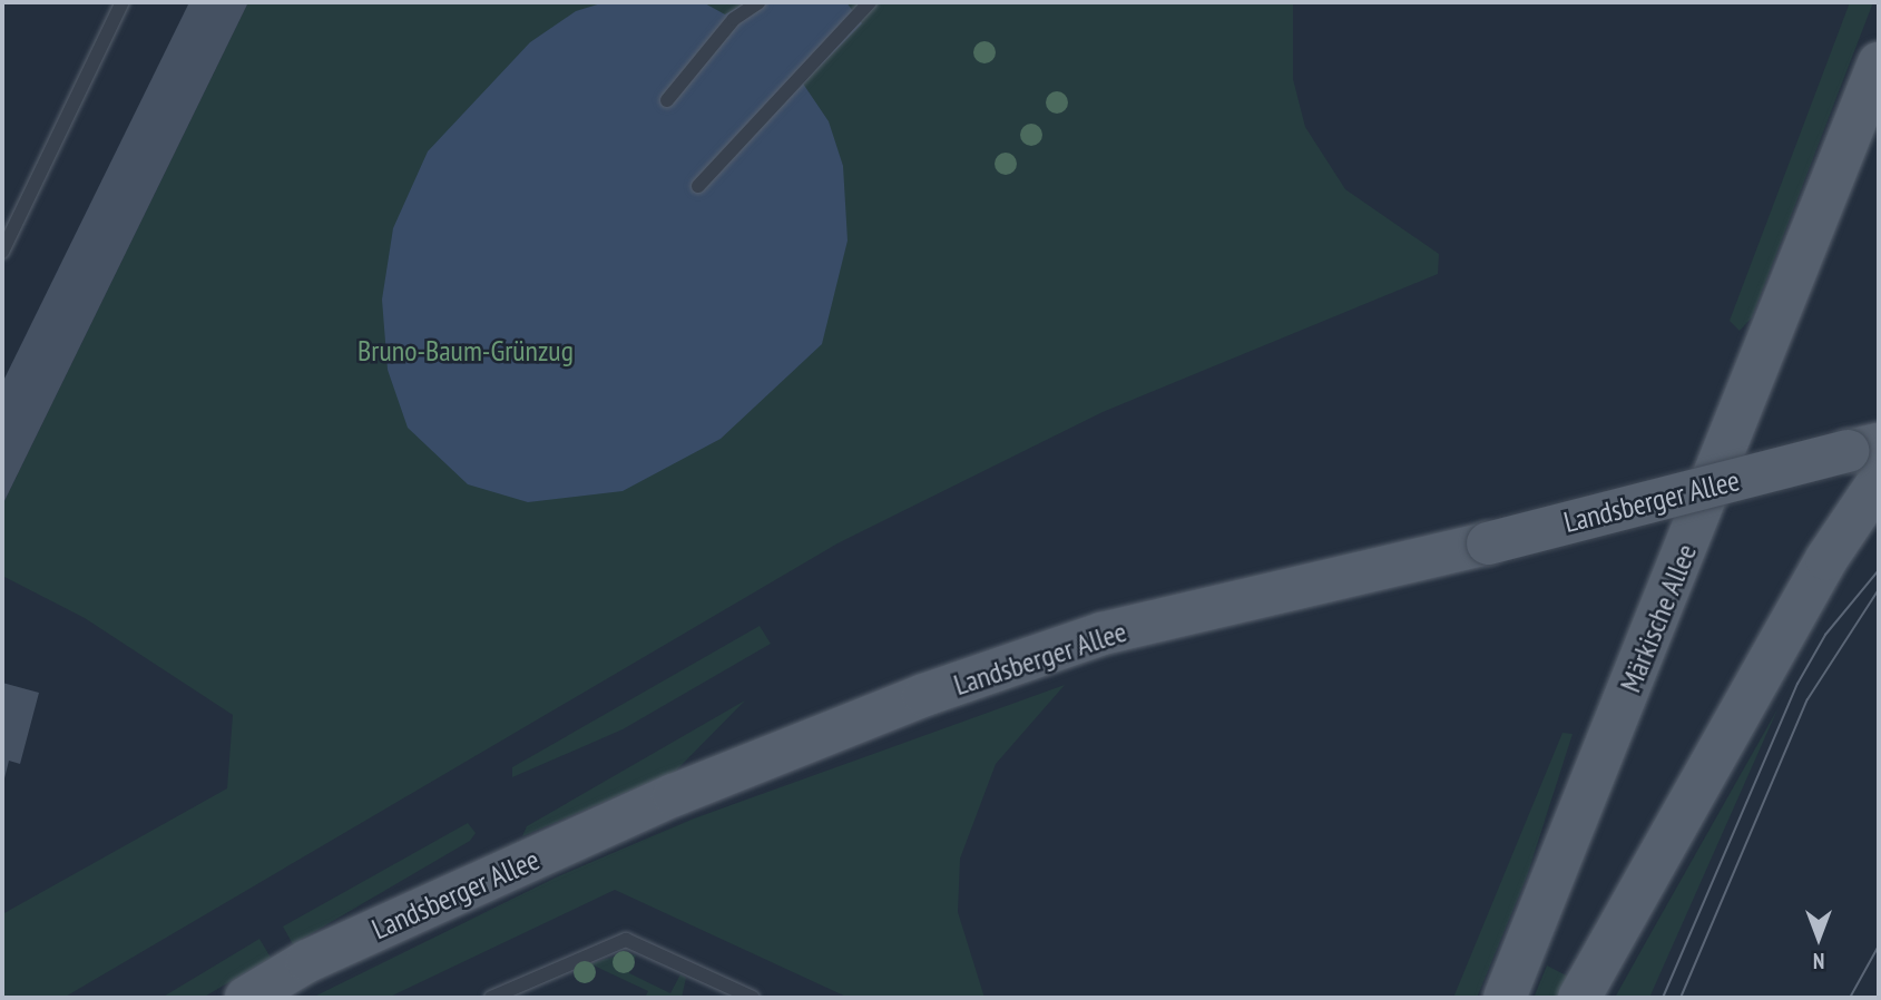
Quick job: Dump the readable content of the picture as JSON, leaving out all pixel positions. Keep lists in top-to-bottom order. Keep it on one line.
{"streets":{"main road":["Landsberger Allee","Märkische Allee"]},"parks":["Bruno-Baum-Grünzug"],"north":"bottom"}
